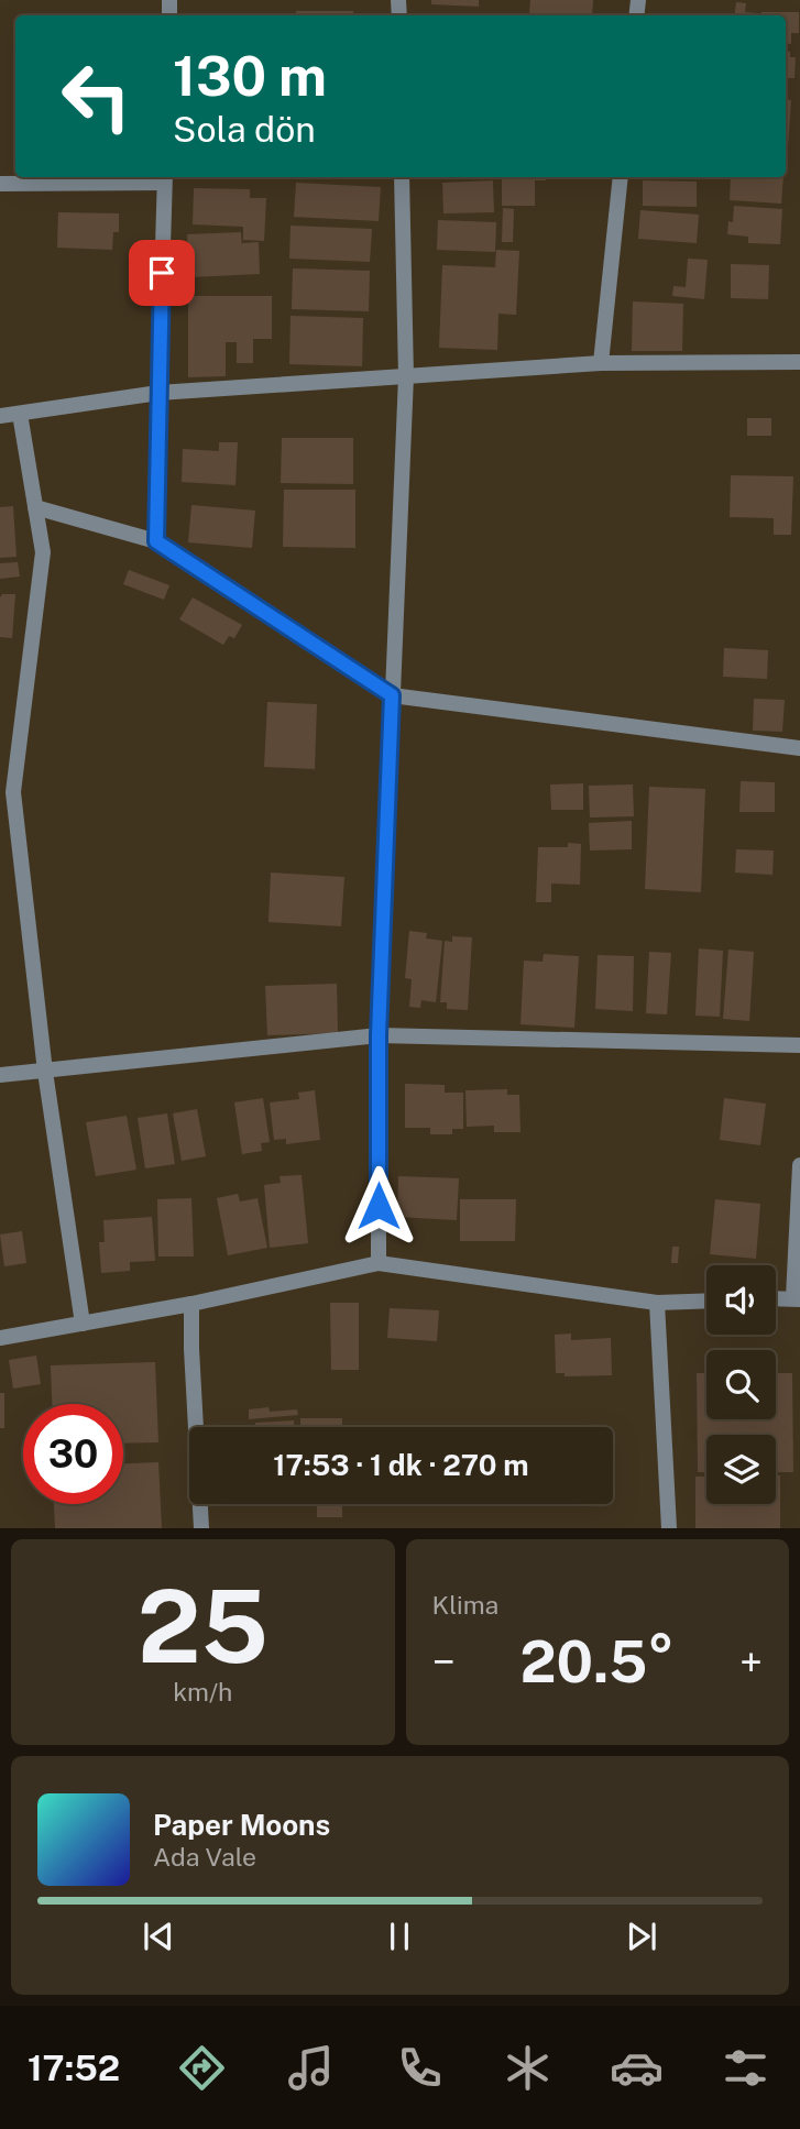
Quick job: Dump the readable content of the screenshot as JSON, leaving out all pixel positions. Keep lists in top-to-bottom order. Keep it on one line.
{"page":{"turn":["130 m","Sola dön"],"limit":"30","trip":"17:53 · 1 dk · 270 m","tile":[["25","km/h"],"Klima"],"heat":["−","20.5°","+"],"song":["Paper Moons","Ada Vale"],"tabs":"17:52"}}
